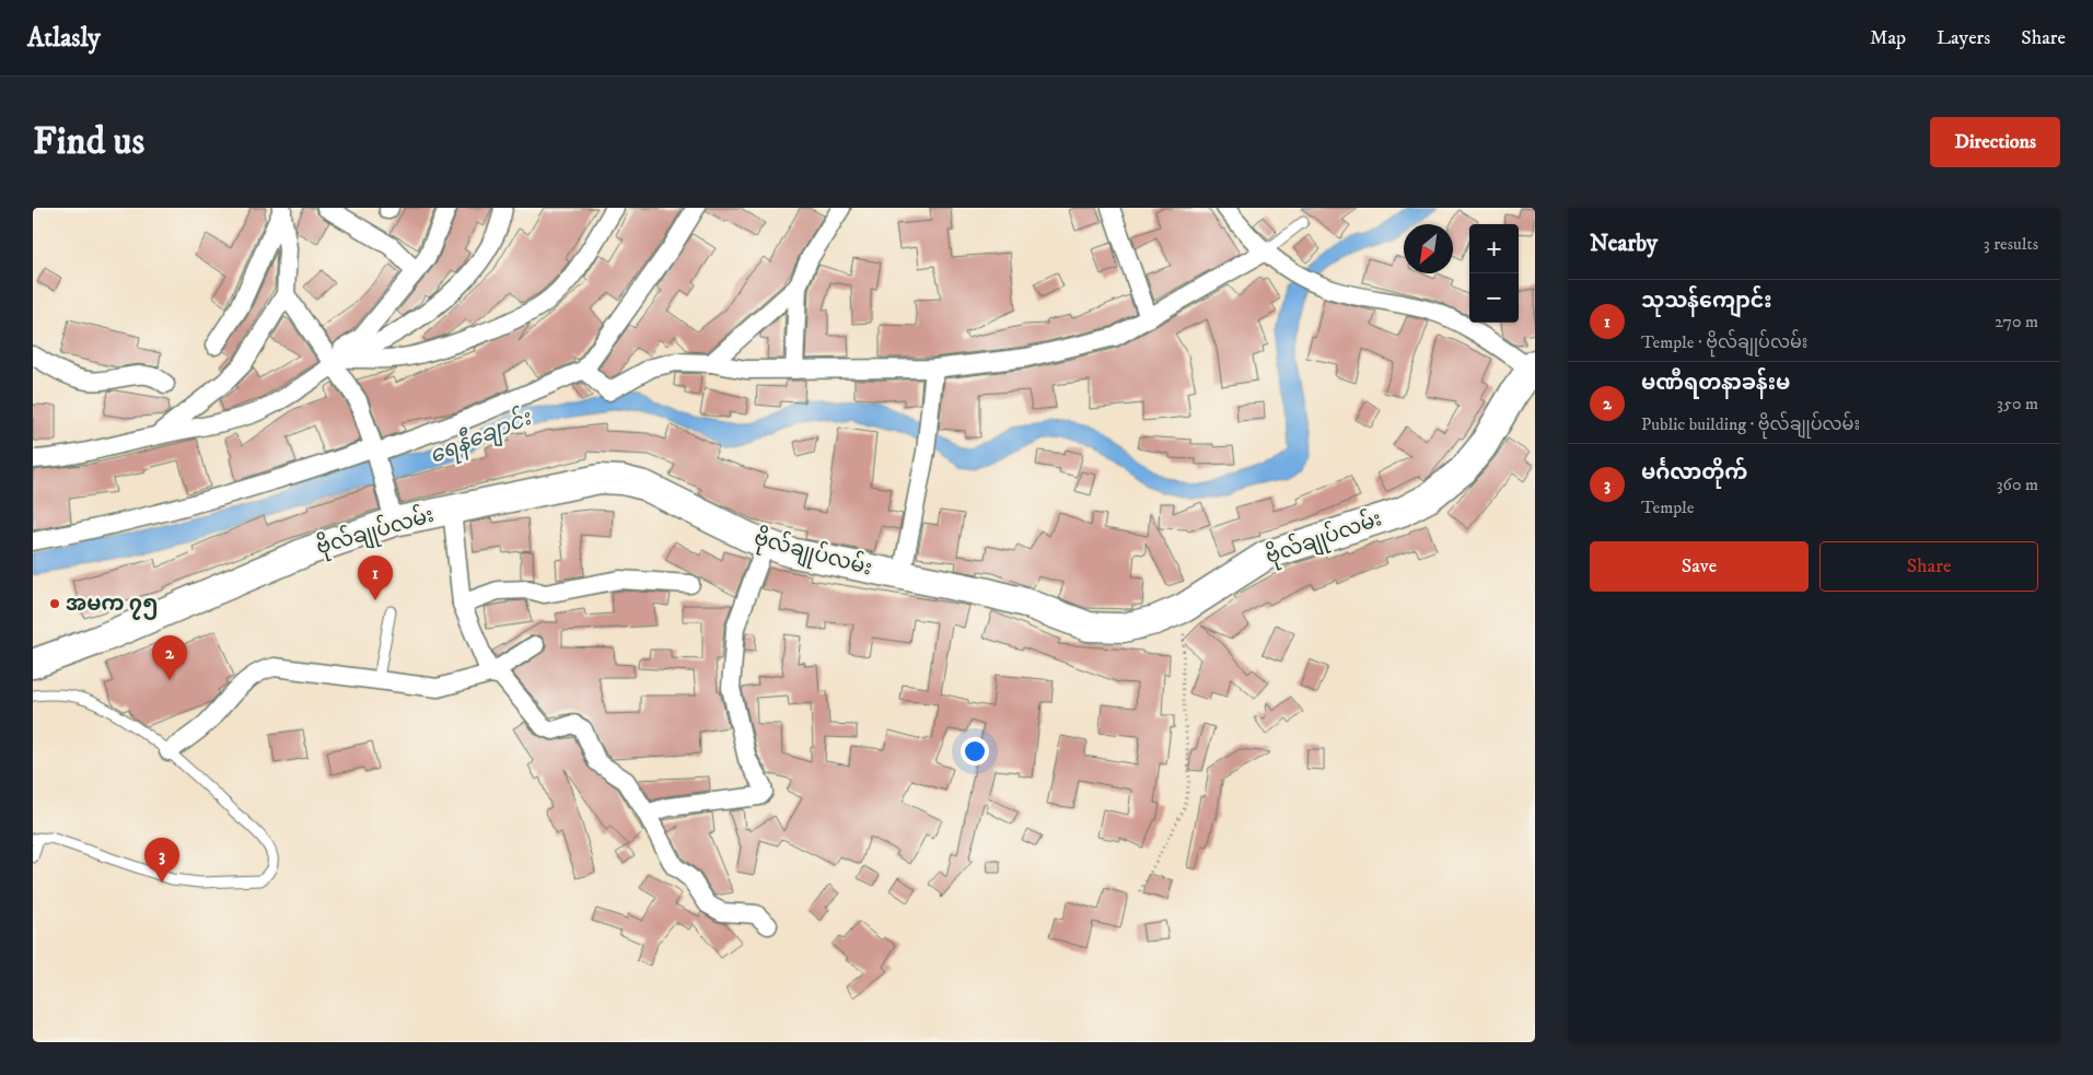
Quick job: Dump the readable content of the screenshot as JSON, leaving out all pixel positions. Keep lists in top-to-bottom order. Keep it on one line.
{"streets":{"main road":["ဗိုလ်‌ချုပ်‌လမ်း"]},"water":["ရေနီချောင်း"],"places":["အမက ၇၅"],"north":"bottom left","page":{"header":"Atlasly","nav":["Map","Layers","Share"],"buttons":["Directions",["Save","Share"]],"title":"Find us","heading":["Nearby","3 results"],"map_buttons":["+","−"],"list":[{"mark":"1","name":"သုသန်ကျောင်း","note":"Temple · ဗိုလ်‌ချုပ်‌လမ်း","value":"270 m"},{"mark":"2","name":"မဏီရတနာခန်းမ","note":"Public building · ဗိုလ်‌ချုပ်‌လမ်း","value":"350 m"},{"mark":"3","name":"မင်္ဂလာတိုက်","note":"Temple","value":"360 m"}],"pins":["1","2","3"]}}
